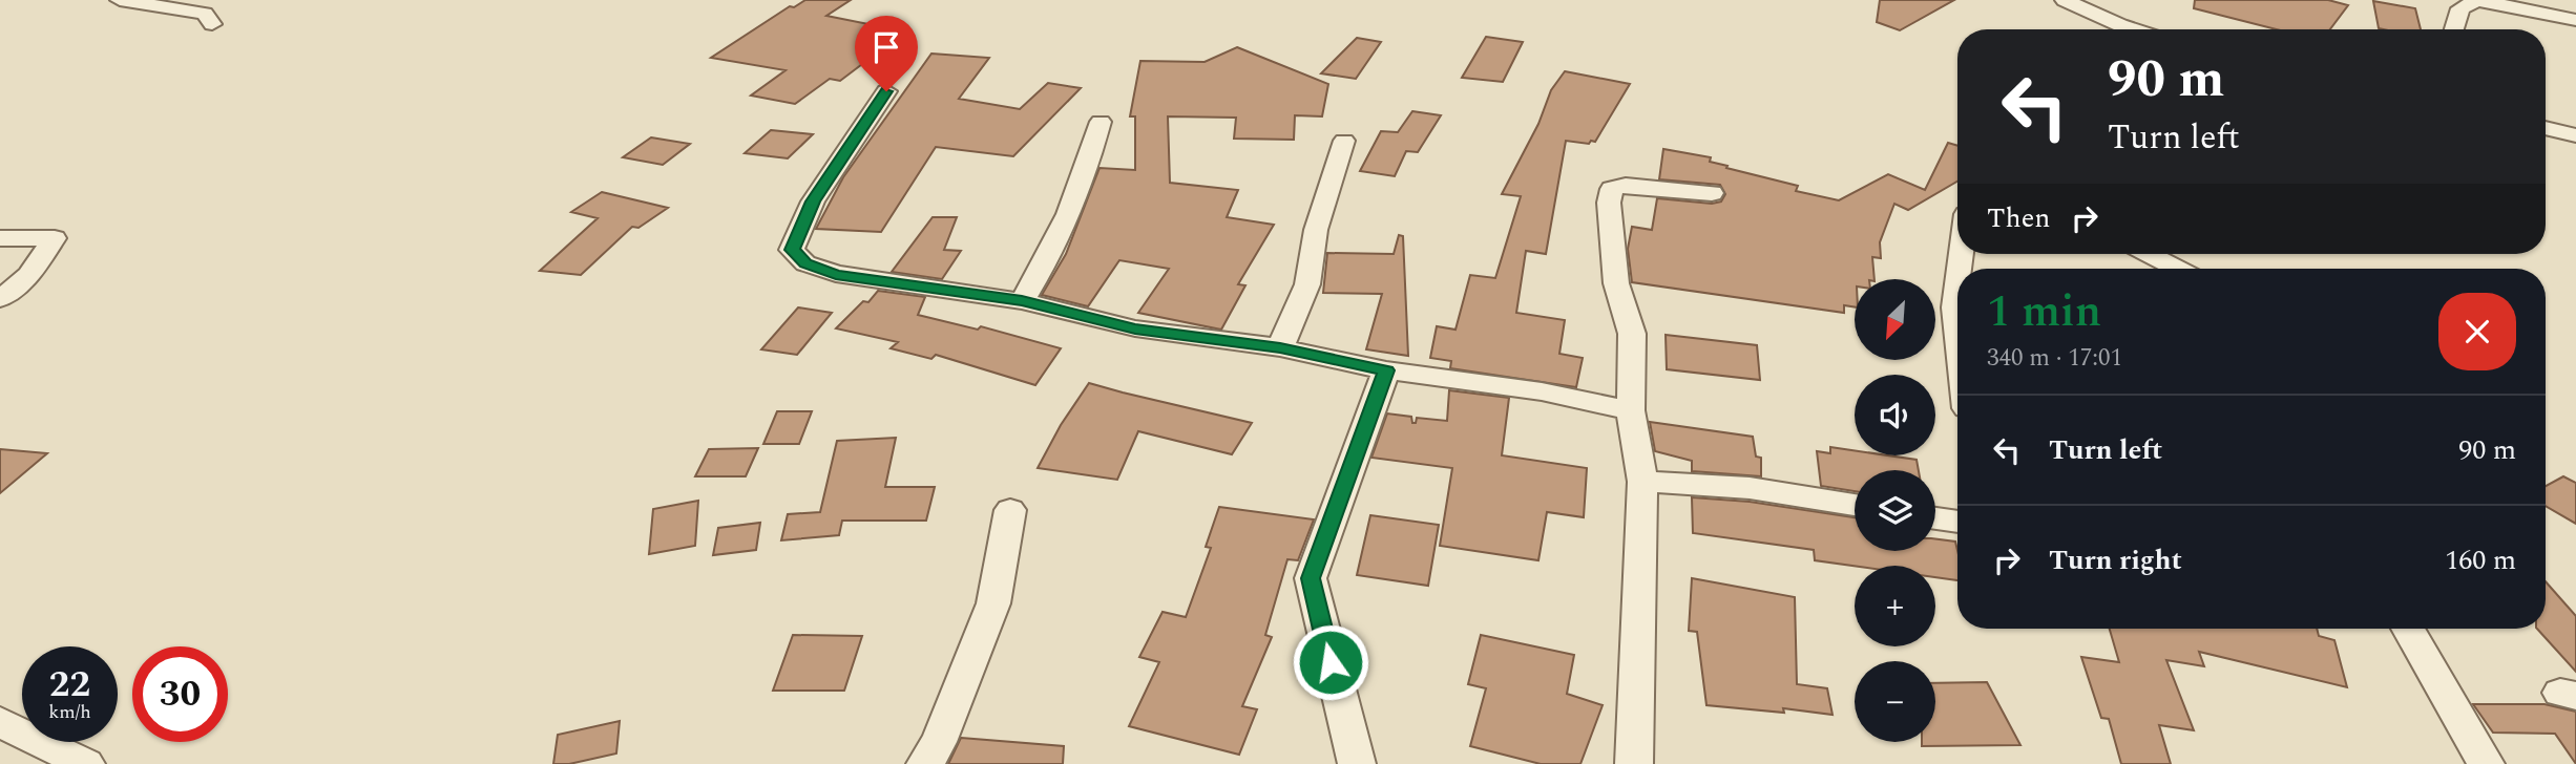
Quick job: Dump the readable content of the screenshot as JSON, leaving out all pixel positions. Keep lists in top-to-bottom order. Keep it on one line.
{"north":"bottom left","page":{"turn":["90 m","Turn left"],"then":"Then","heading":["1 min","340 m · 17:01"],"map_buttons":["+","−"],"list":[{"name":"Turn left","value":"90 m"},{"name":"Turn right","value":"160 m"}],"speed":"22 km/h","limit":"30"}}
